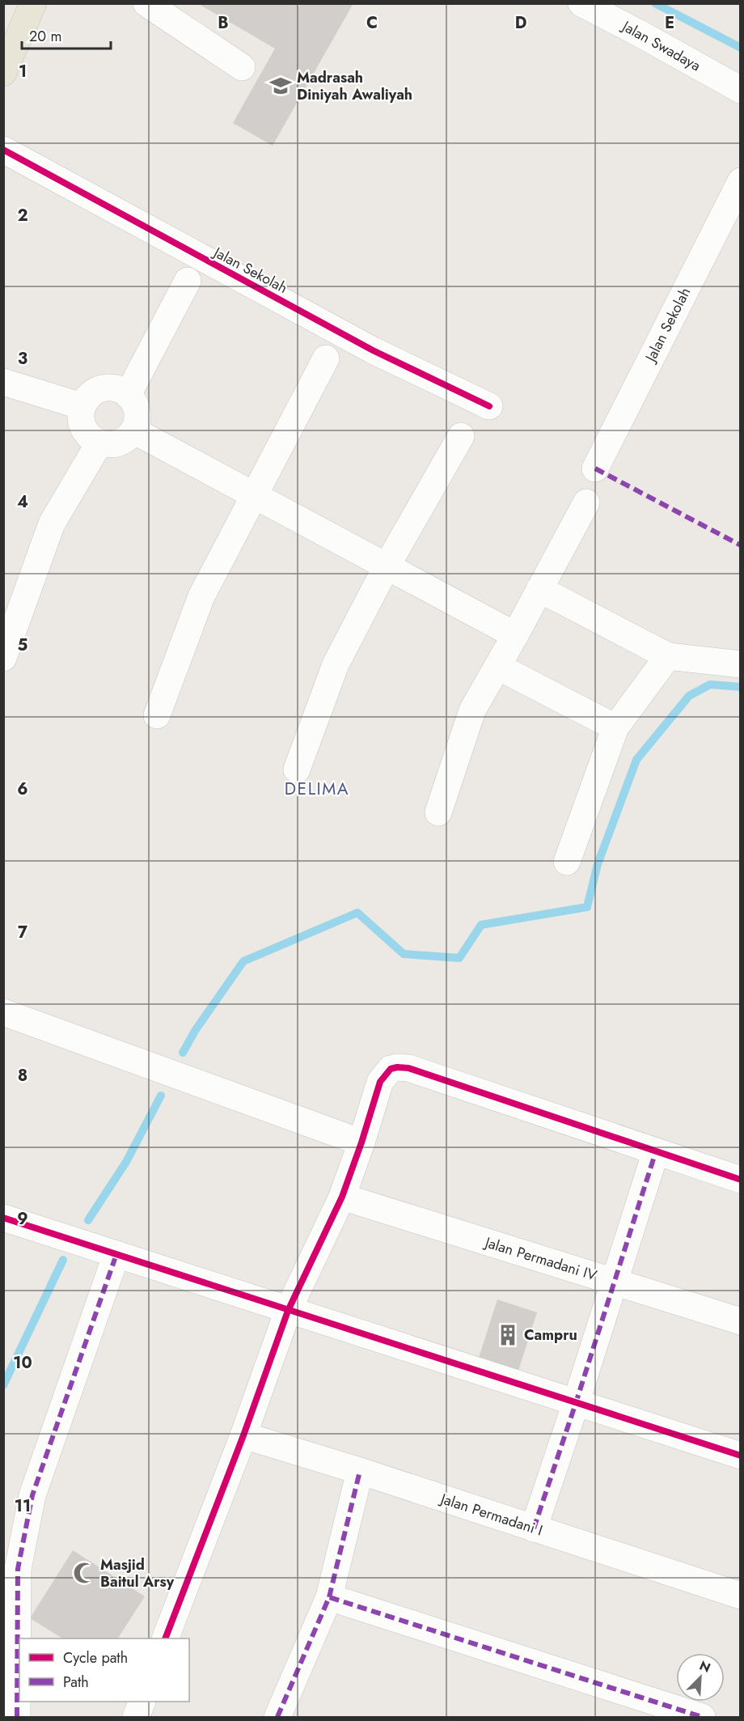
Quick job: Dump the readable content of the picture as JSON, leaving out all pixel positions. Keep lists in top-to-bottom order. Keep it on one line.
{"streets":{"street":["Jalan Swadaya","Jalan Sekolah","Jalan Permadani IV","Jalan Permadani I"]},"districts":["DELIMA"],"places":{"school or university":["Madrasah Diniyah Awaliyah"],"building":["Campru"],"mosque":["Masjid Baitul Arsy"]},"legend":["Cycle path","Path"],"scale_bar":"20 m","north":"top right","grid":{"columns":["B","C","D","E"],"rows":["1","2","3","4","5","6","7","8","9","10","11"]}}
